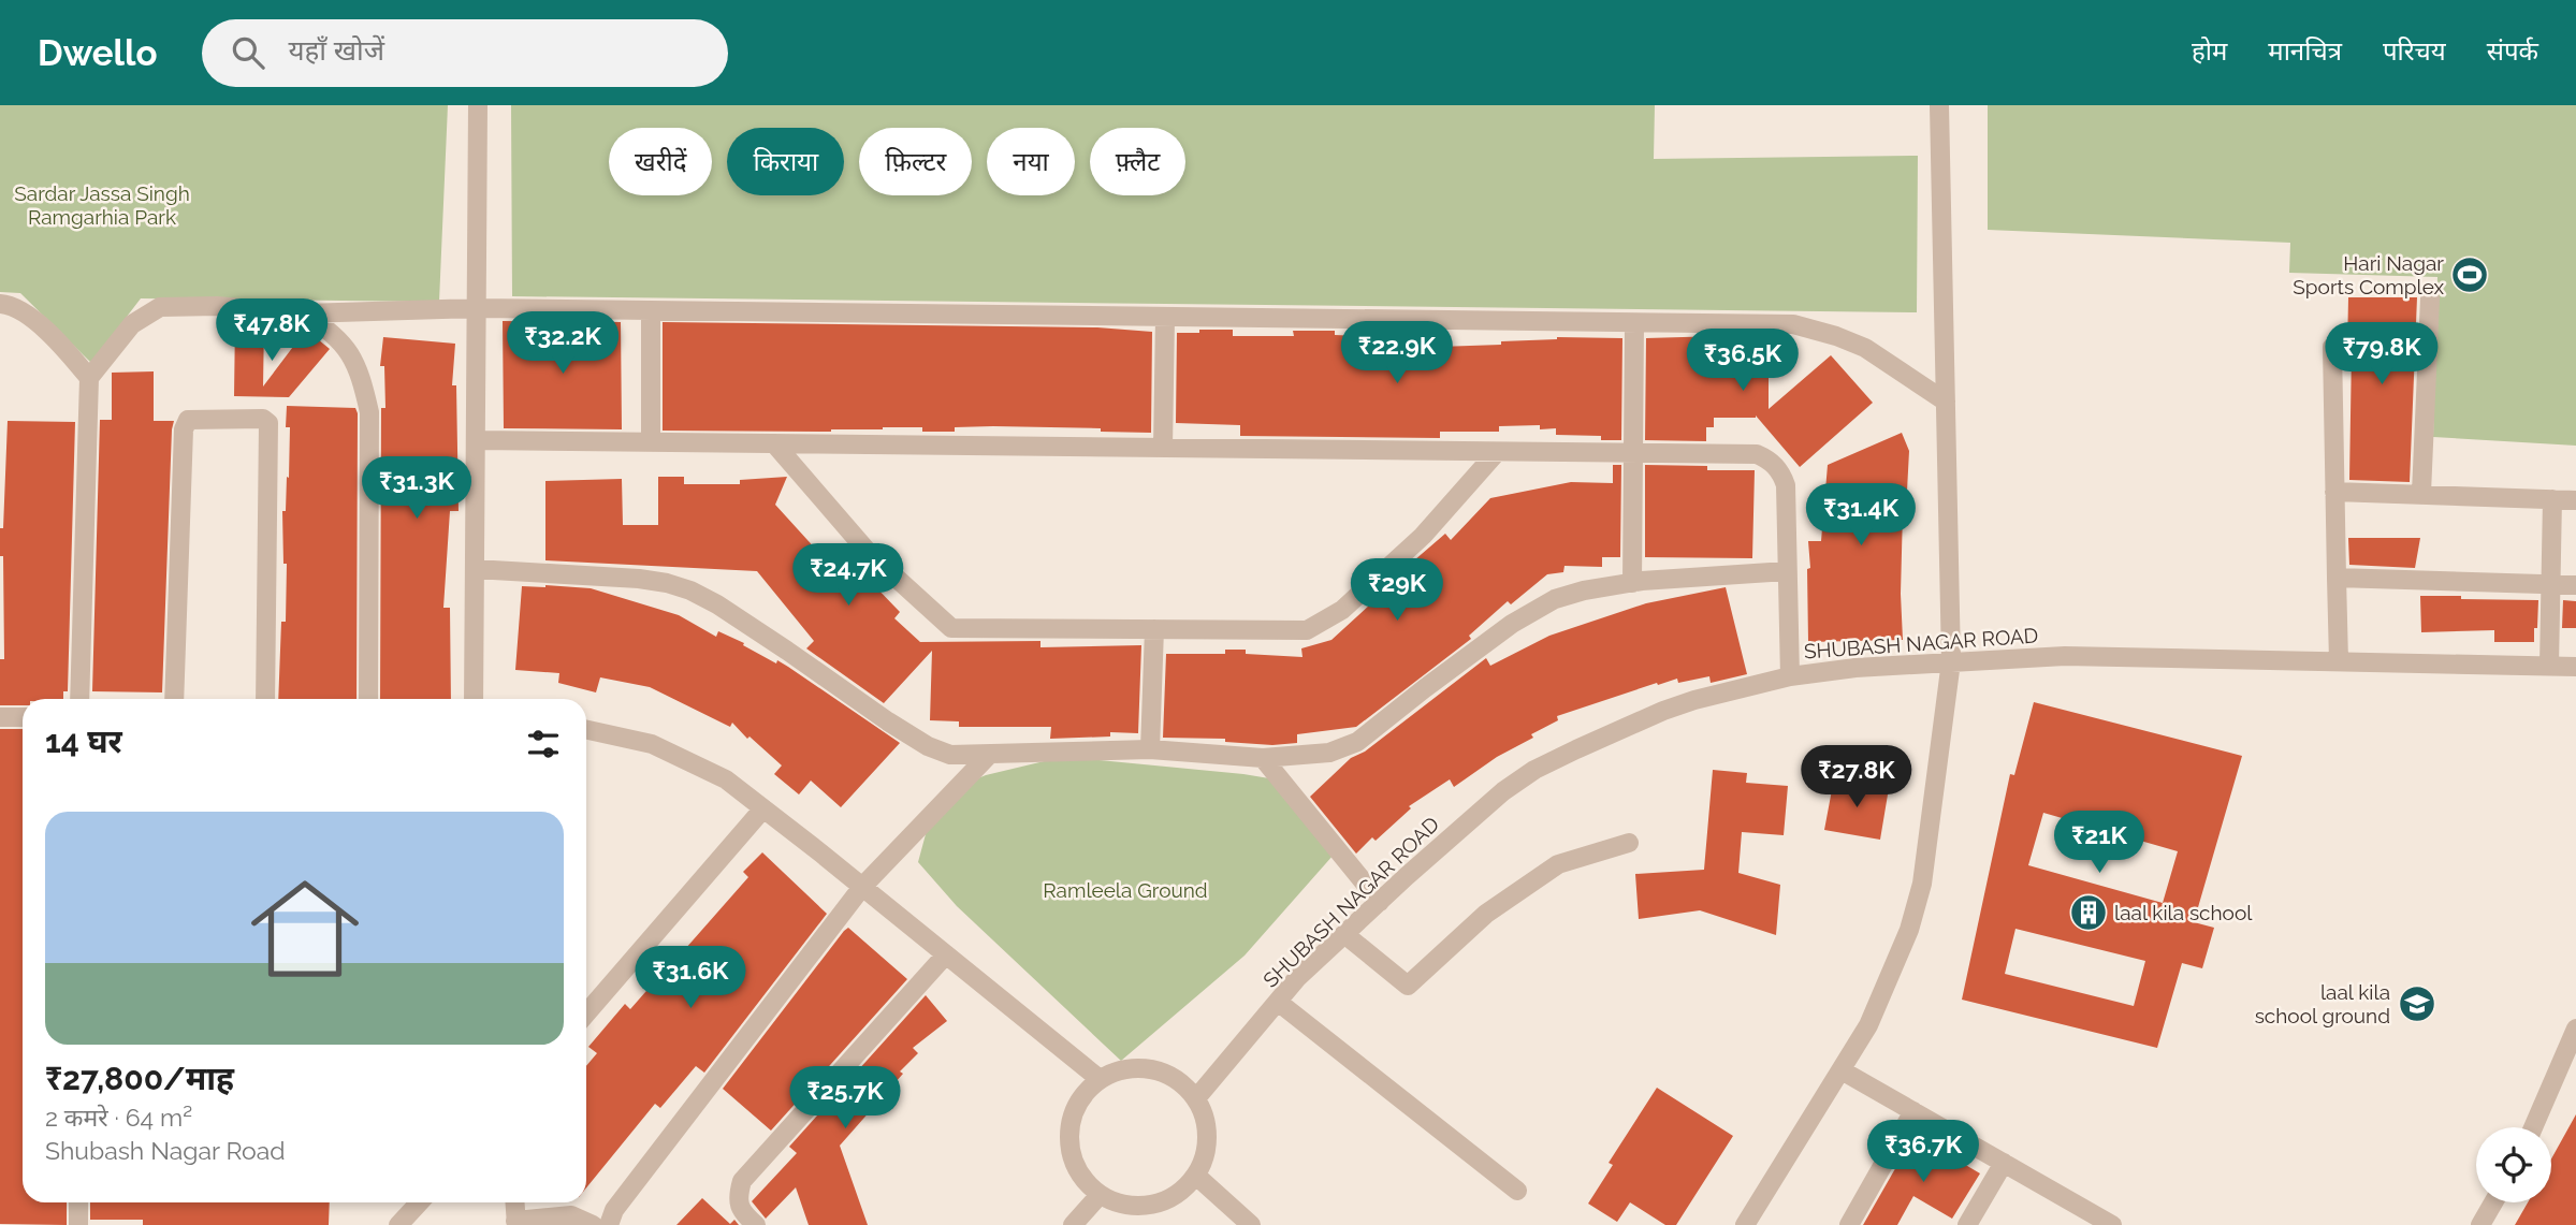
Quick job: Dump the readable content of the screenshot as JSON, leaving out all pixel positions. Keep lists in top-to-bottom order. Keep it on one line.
{"streets":{"street":["SHUBASH NAGAR ROAD"]},"parks":["Sardar Jassa Singh Ramgarhia Park","Ramleela Ground"],"places":{"sports":["Hari Nagar Sports Complex"],"building":["laal kila school"],"school or university":["laal kila school ground"]},"page":{"header":"Dwello","search":"यहाँ खोजें","nav":["होम","मानचित्र","परिचय","संपर्क"],"chip":["खरीदें","किराया","फ़िल्टर","नया","फ़्लैट"],"price":["₹47.8K","₹32.2K","₹22.9K","₹79.8K","₹36.5K","₹31.3K","₹31.4K","₹24.7K","₹29K","₹27.8K","₹21K","₹31.6K","₹25.7K","₹36.7K"],"heading":"14 घर","list":[{"name":"₹27,800/माह","note":"2 कमरे · 64 m² · Shubash Nagar Road"}]}}
